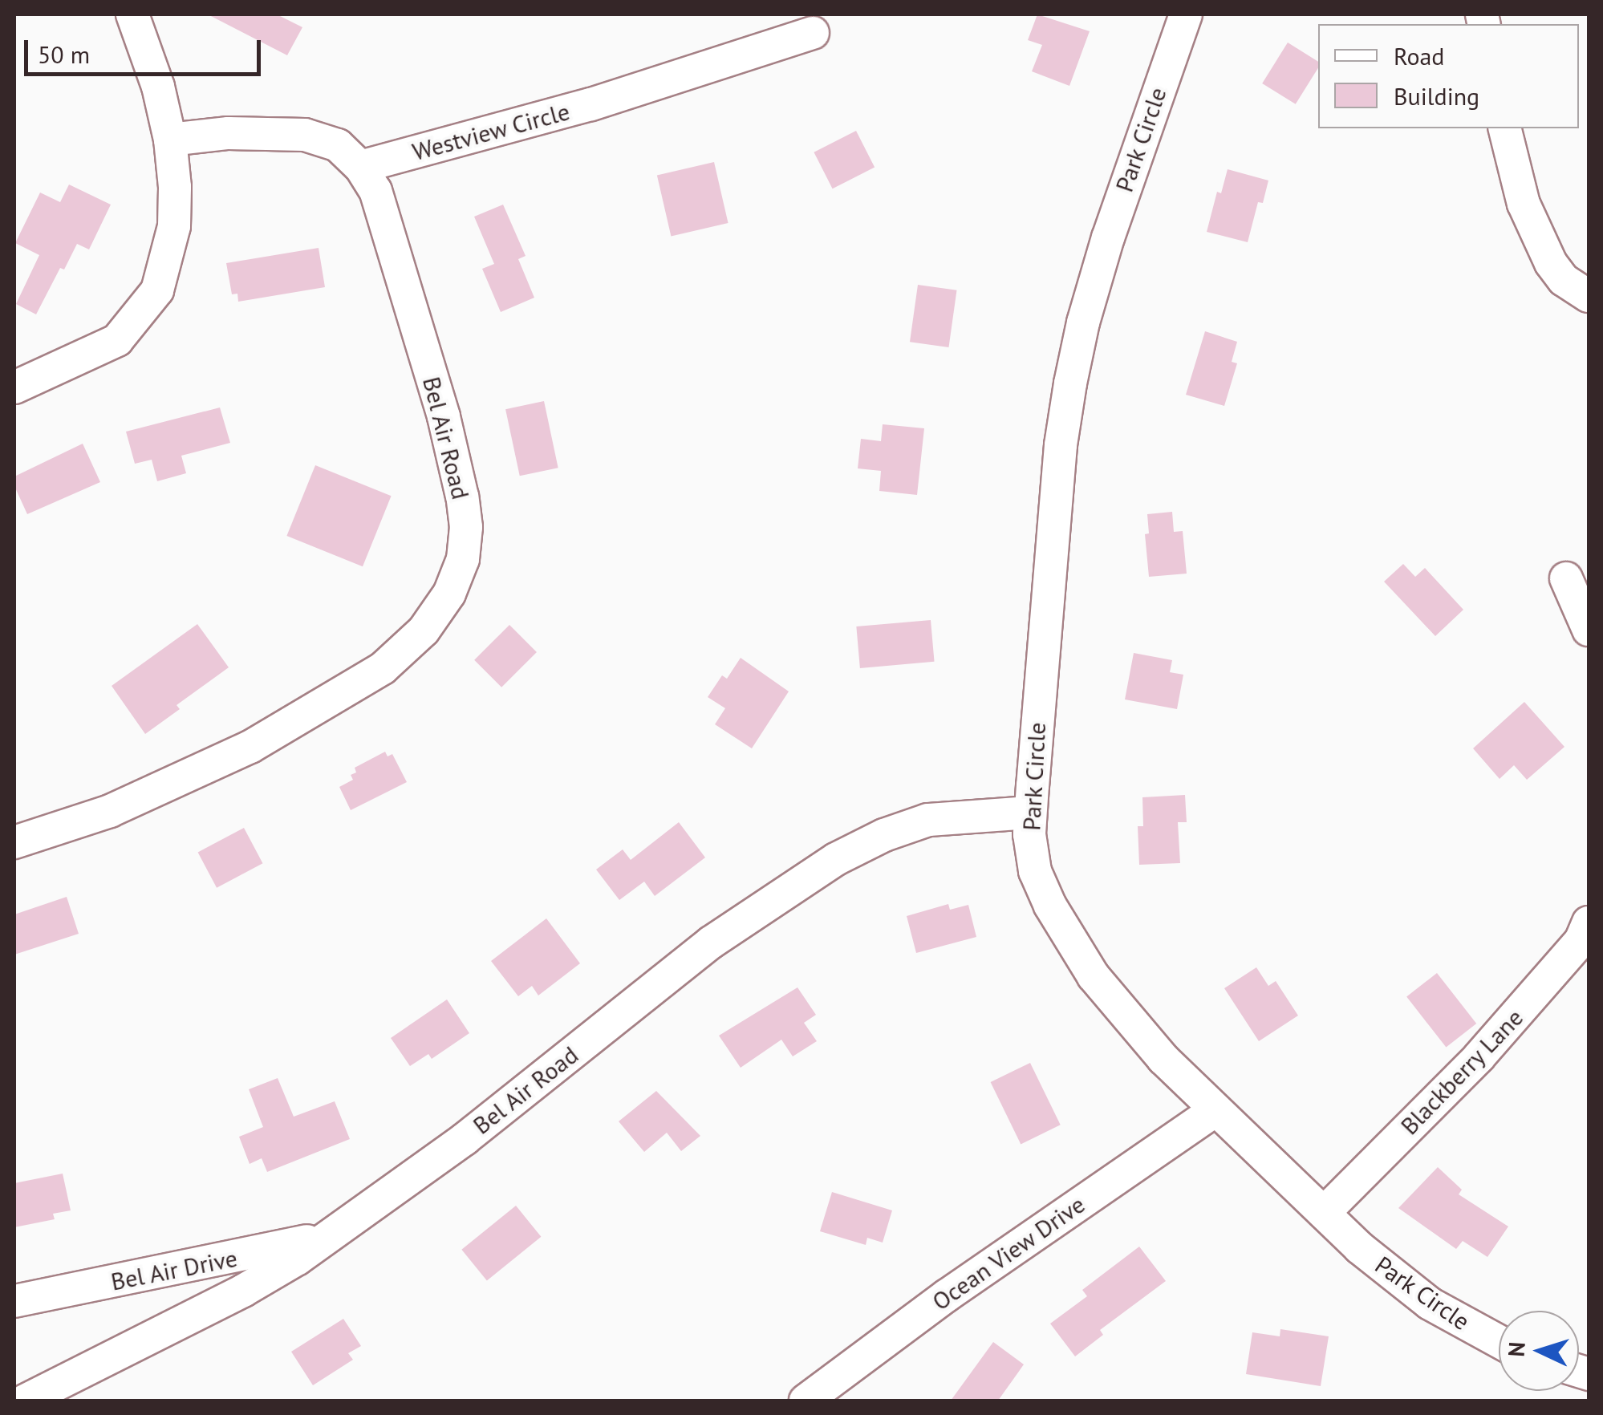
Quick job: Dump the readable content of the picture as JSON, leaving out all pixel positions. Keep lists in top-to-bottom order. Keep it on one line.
{"streets":{"street":["Westview Circle","Park Circle","Bel Air Road","Blackberry Lane","Ocean View Drive","Bel Air Drive"]},"crossings":[["Westview Circle","Bel Air Road"],["Park Circle","Bel Air Road"],["Park Circle","Blackberry Lane"],["Park Circle","Ocean View Drive"],["Bel Air Road","Bel Air Drive"]],"legend":["Road","Building"],"scale_bar":"50 m","north":"left"}
